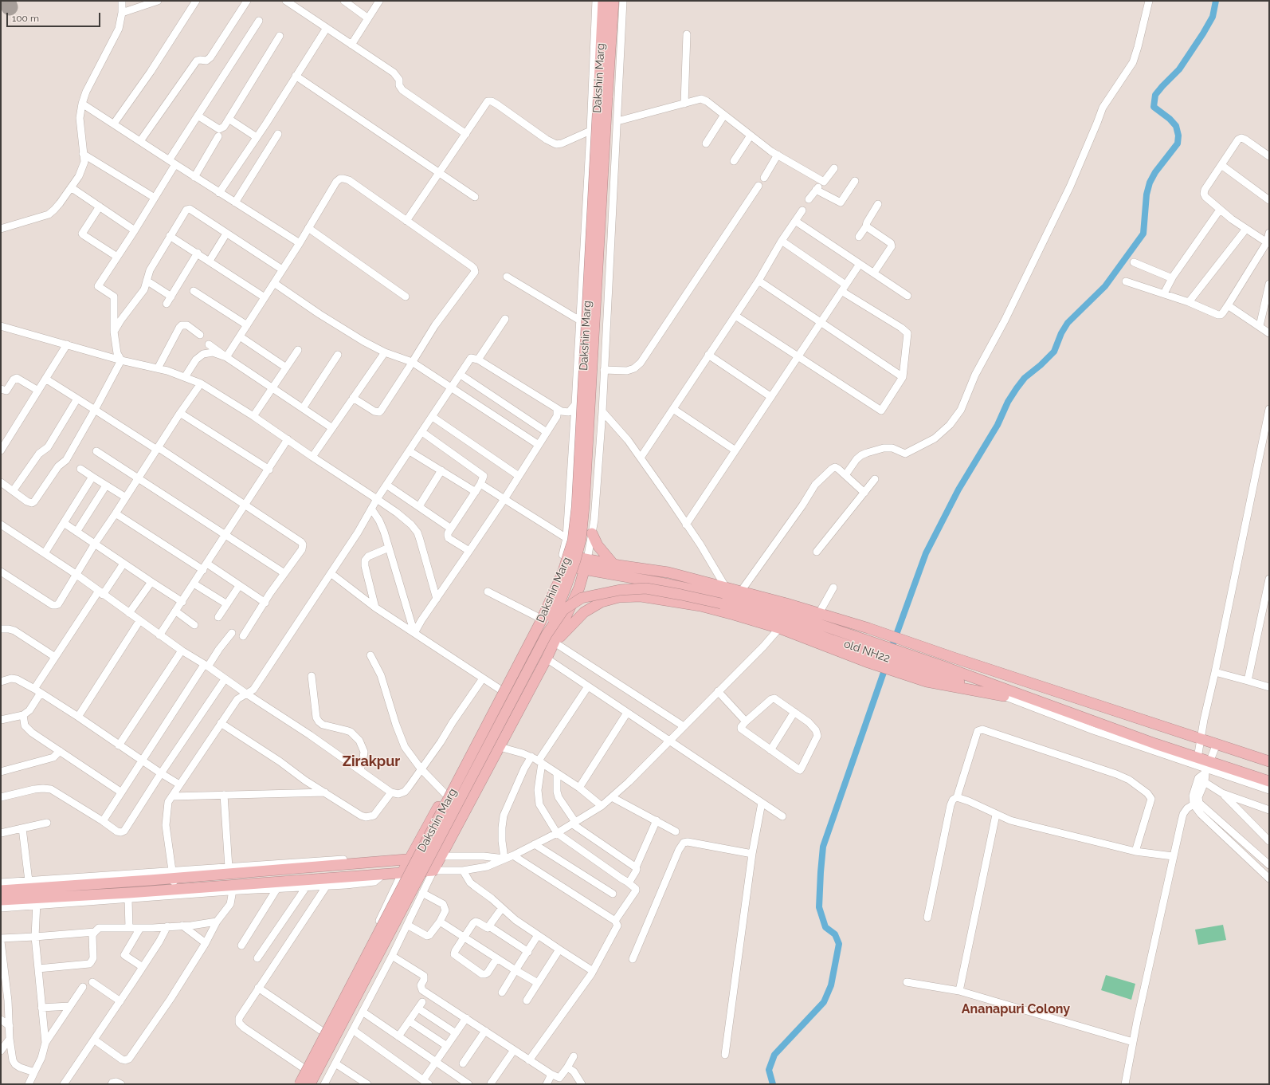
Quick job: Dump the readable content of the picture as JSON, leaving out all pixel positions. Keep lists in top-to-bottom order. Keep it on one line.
{"streets":{"highway":["Dakshin Marg","old NH22"]},"crossings":[["Dakshin Marg","old NH22"]],"districts":["Zirakpur","Ananapuri Colony"],"scale_bar":"100 m"}
